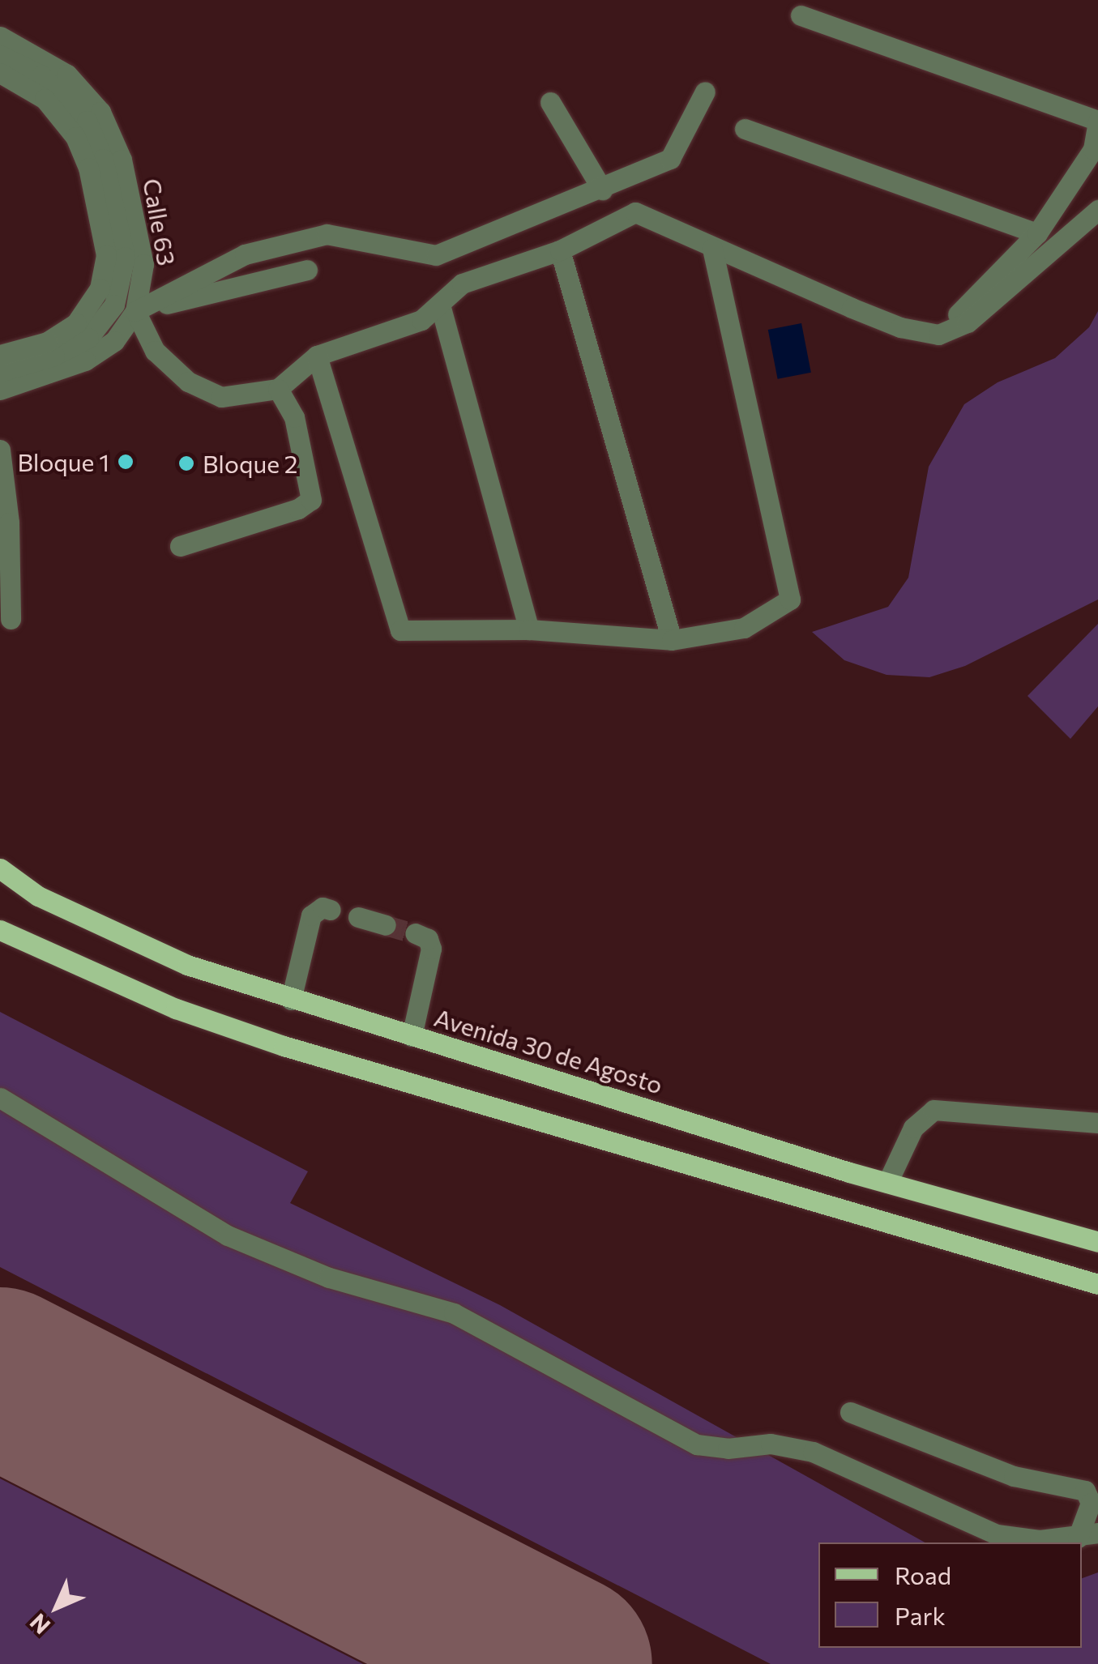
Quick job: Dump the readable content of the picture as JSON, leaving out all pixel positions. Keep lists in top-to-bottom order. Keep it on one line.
{"streets":{"main road":["Avenida 30 de Agosto"],"street":["Calle 63"]},"places":["Bloque 1","Bloque 2"],"legend":["Road","Park"],"north":"bottom left"}
